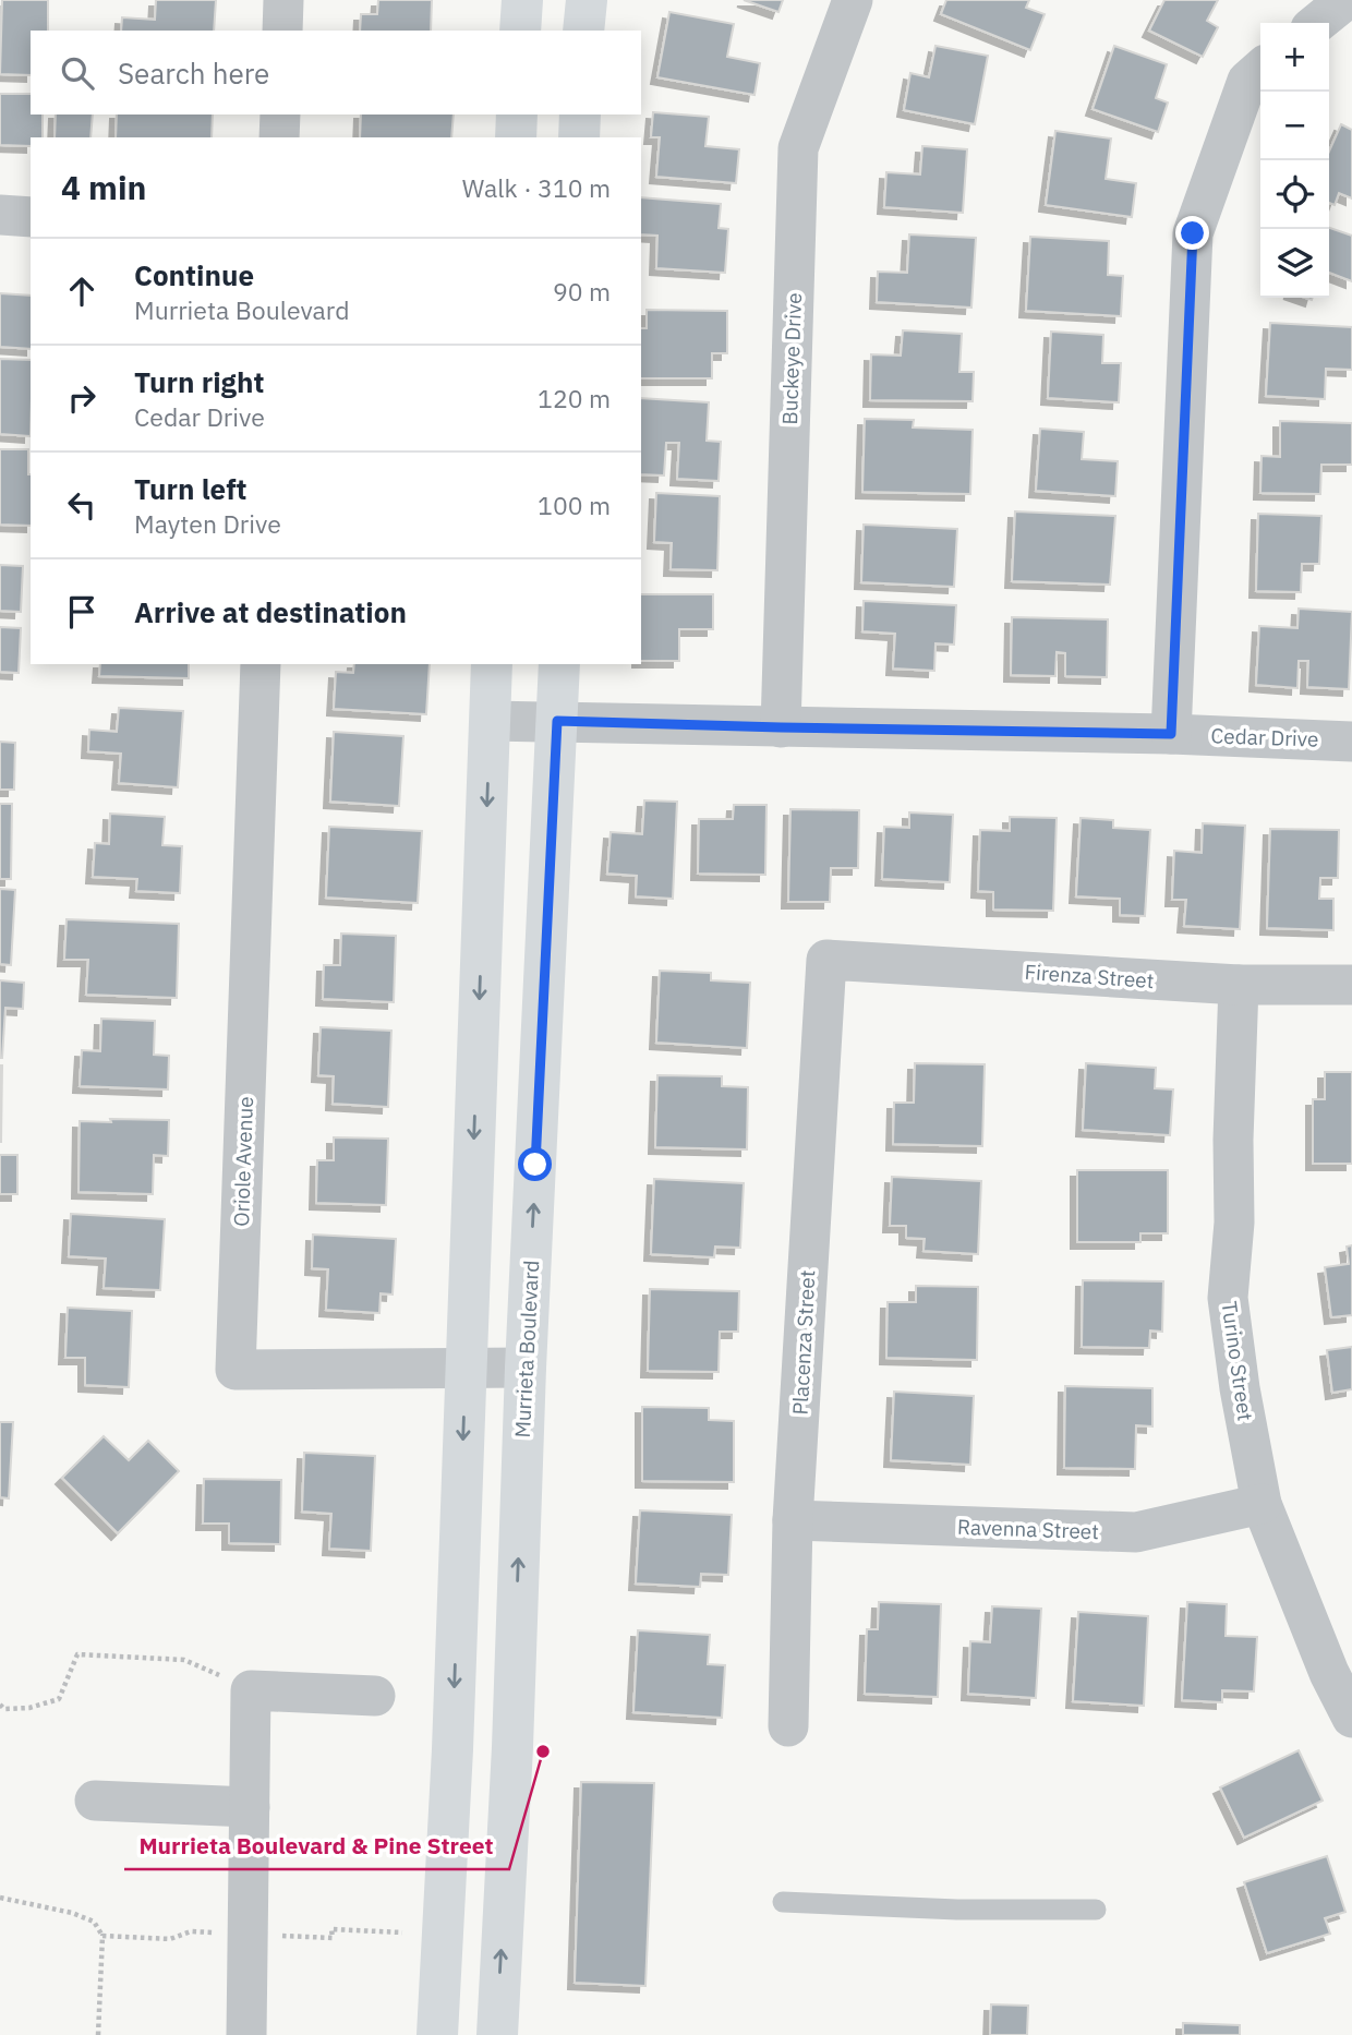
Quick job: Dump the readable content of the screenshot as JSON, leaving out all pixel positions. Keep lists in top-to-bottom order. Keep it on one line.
{"streets":{"main road":["Murrieta Boulevard"],"street":["Buckeye Drive","Cedar Drive","Firenza Street","Oriole Avenue","Placenza Street","Turino Street","Ravenna Street"]},"crossings":[["Buckeye Drive","Cedar Drive"],["Cedar Drive","Murrieta Boulevard"],["Firenza Street","Placenza Street"],["Firenza Street","Turino Street"],["Oriole Avenue","Murrieta Boulevard"],["Placenza Street","Ravenna Street"],["Turino Street","Ravenna Street"]],"places":["Murrieta Boulevard & Pine Street"],"page":{"map_buttons":["+","−"],"search":"Search here","heading":["4 min","Walk · 310 m"],"list":[["Continue","Murrieta Boulevard","90 m"],["Turn right","Cedar Drive","120 m"],["Turn left","Mayten Drive","100 m"],"Arrive at destination"]}}
